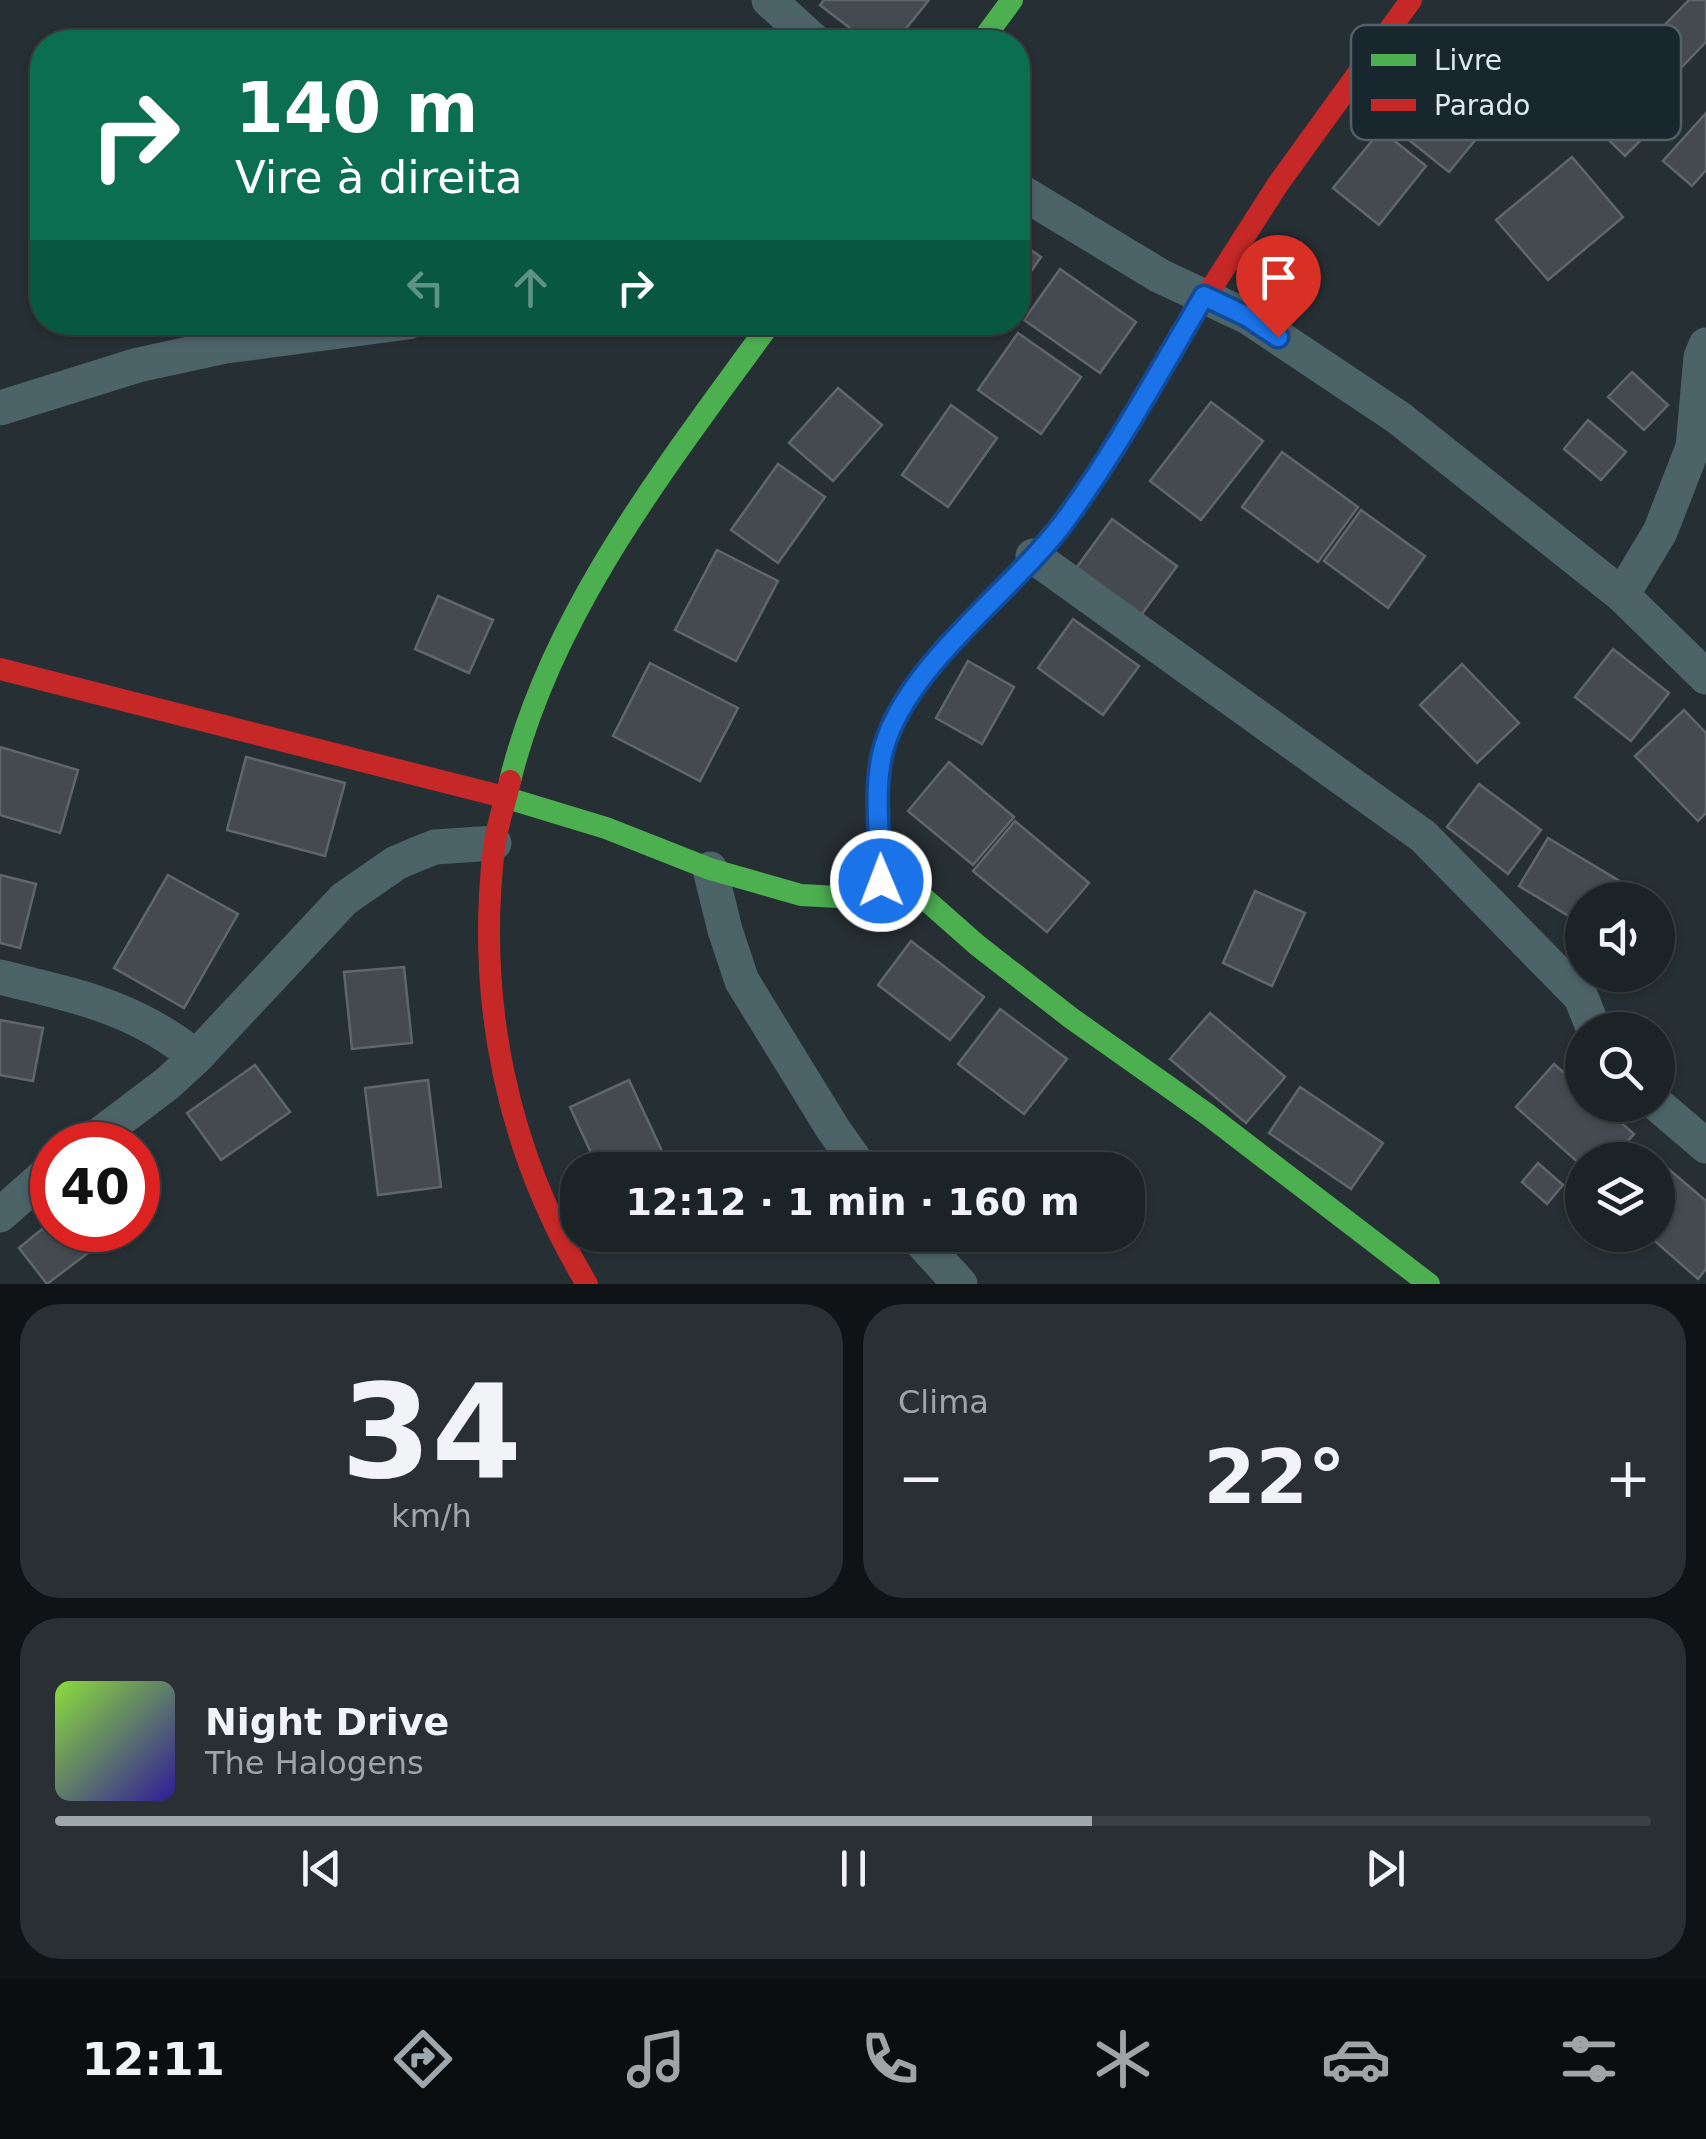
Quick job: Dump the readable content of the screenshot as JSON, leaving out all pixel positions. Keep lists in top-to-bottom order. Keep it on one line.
{"legend":["Livre","Parado"],"page":{"turn":["140 m","Vire à direita"],"limit":"40","trip":"12:12 · 1 min · 160 m","tile":[["34","km/h"],"Clima"],"heat":["−","22°","+"],"song":["Night Drive","The Halogens"],"tabs":"12:11"}}
